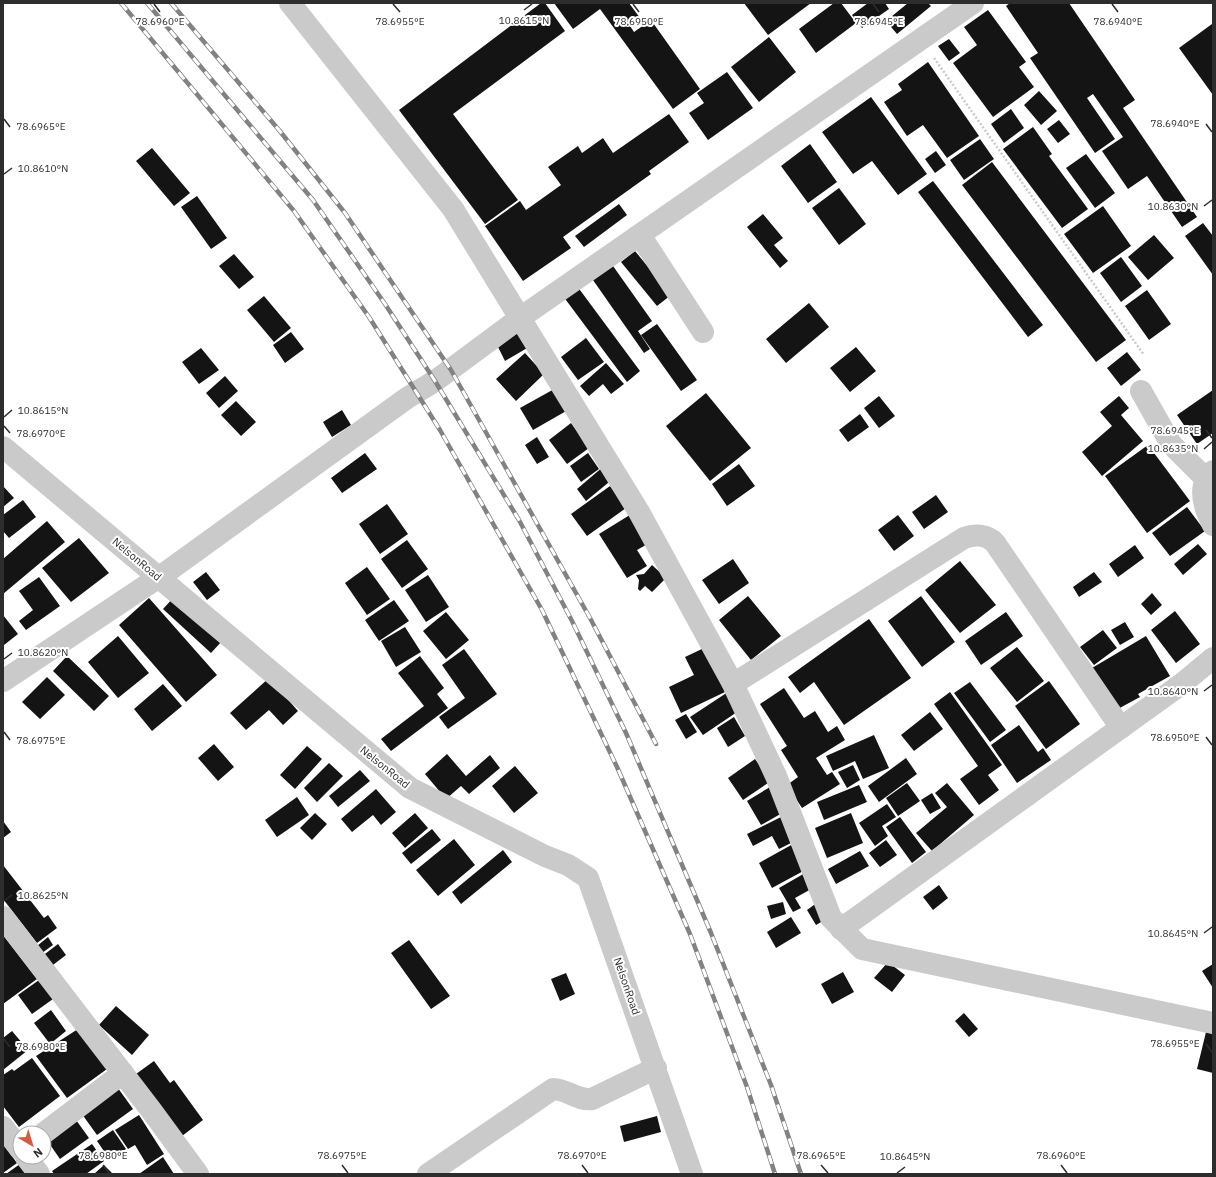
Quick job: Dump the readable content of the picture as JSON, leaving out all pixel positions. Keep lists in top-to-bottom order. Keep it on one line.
{"streets":{"street":["NelsonRoad"]},"north":"bottom right","coordinates":["10.8615°N","78.6960°E","78.6955°E","78.6950°E","78.6945°E","78.6940°E","78.6965°E","10.8610°N","10.8630°N","78.6970°E","10.8635°N","10.8620°N","10.8640°N","78.6975°E","10.8625°N","10.8645°N","78.6980°E"]}
